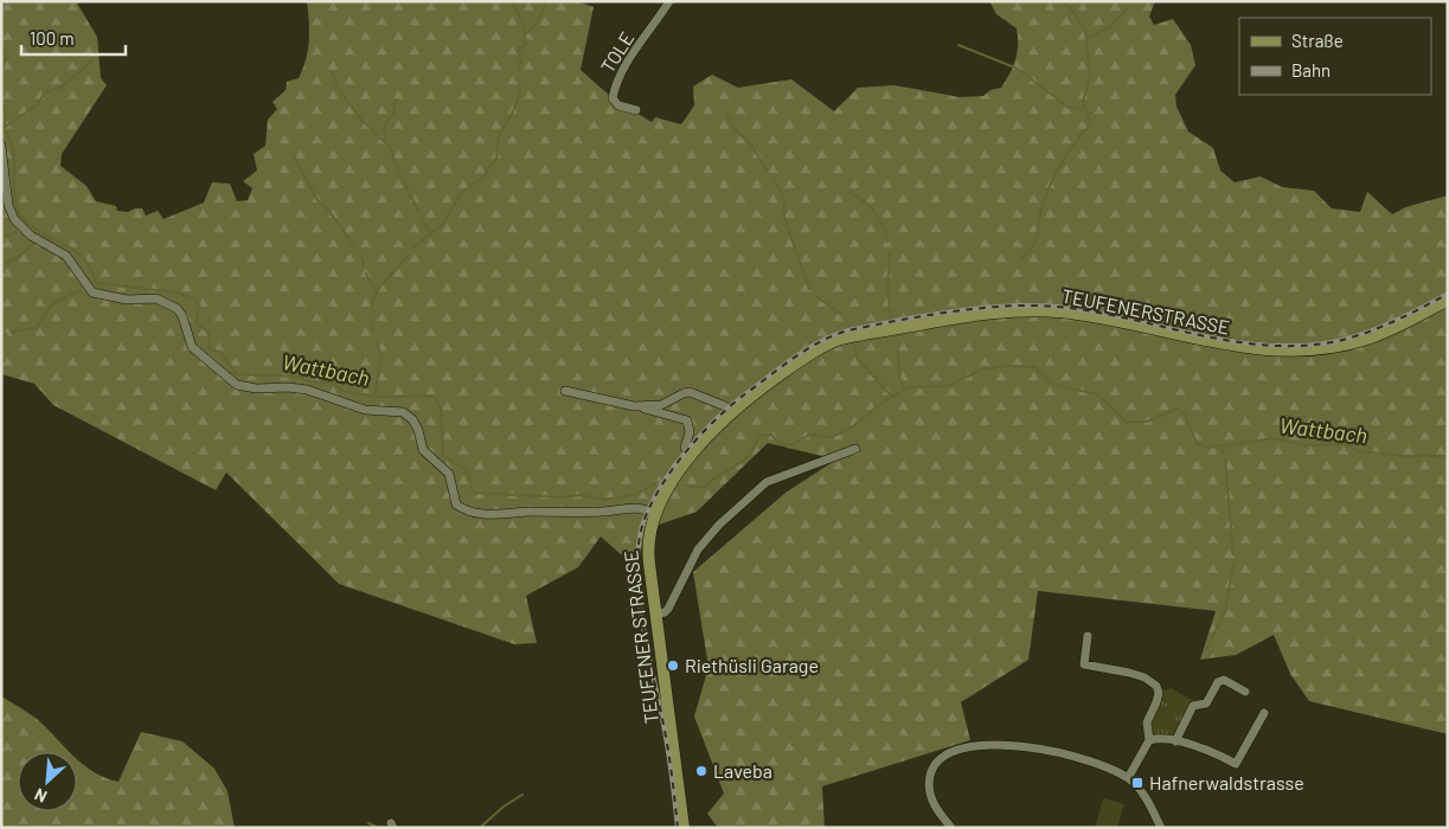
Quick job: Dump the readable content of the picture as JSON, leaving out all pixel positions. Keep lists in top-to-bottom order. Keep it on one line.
{"streets":{"main road":["TEUFENERSTRASSE","TEUFENER STRASSE"],"street":["TOLE"]},"crossings":[["TEUFENERSTRASSE","TEUFENER STRASSE"]],"water":["Wattbach"],"places":{"other":["Riethüsli Garage","Laveba"],"transit":["Hafnerwaldstrasse"]},"legend":["Straße","Bahn"],"scale_bar":"100 m","north":"bottom left"}
